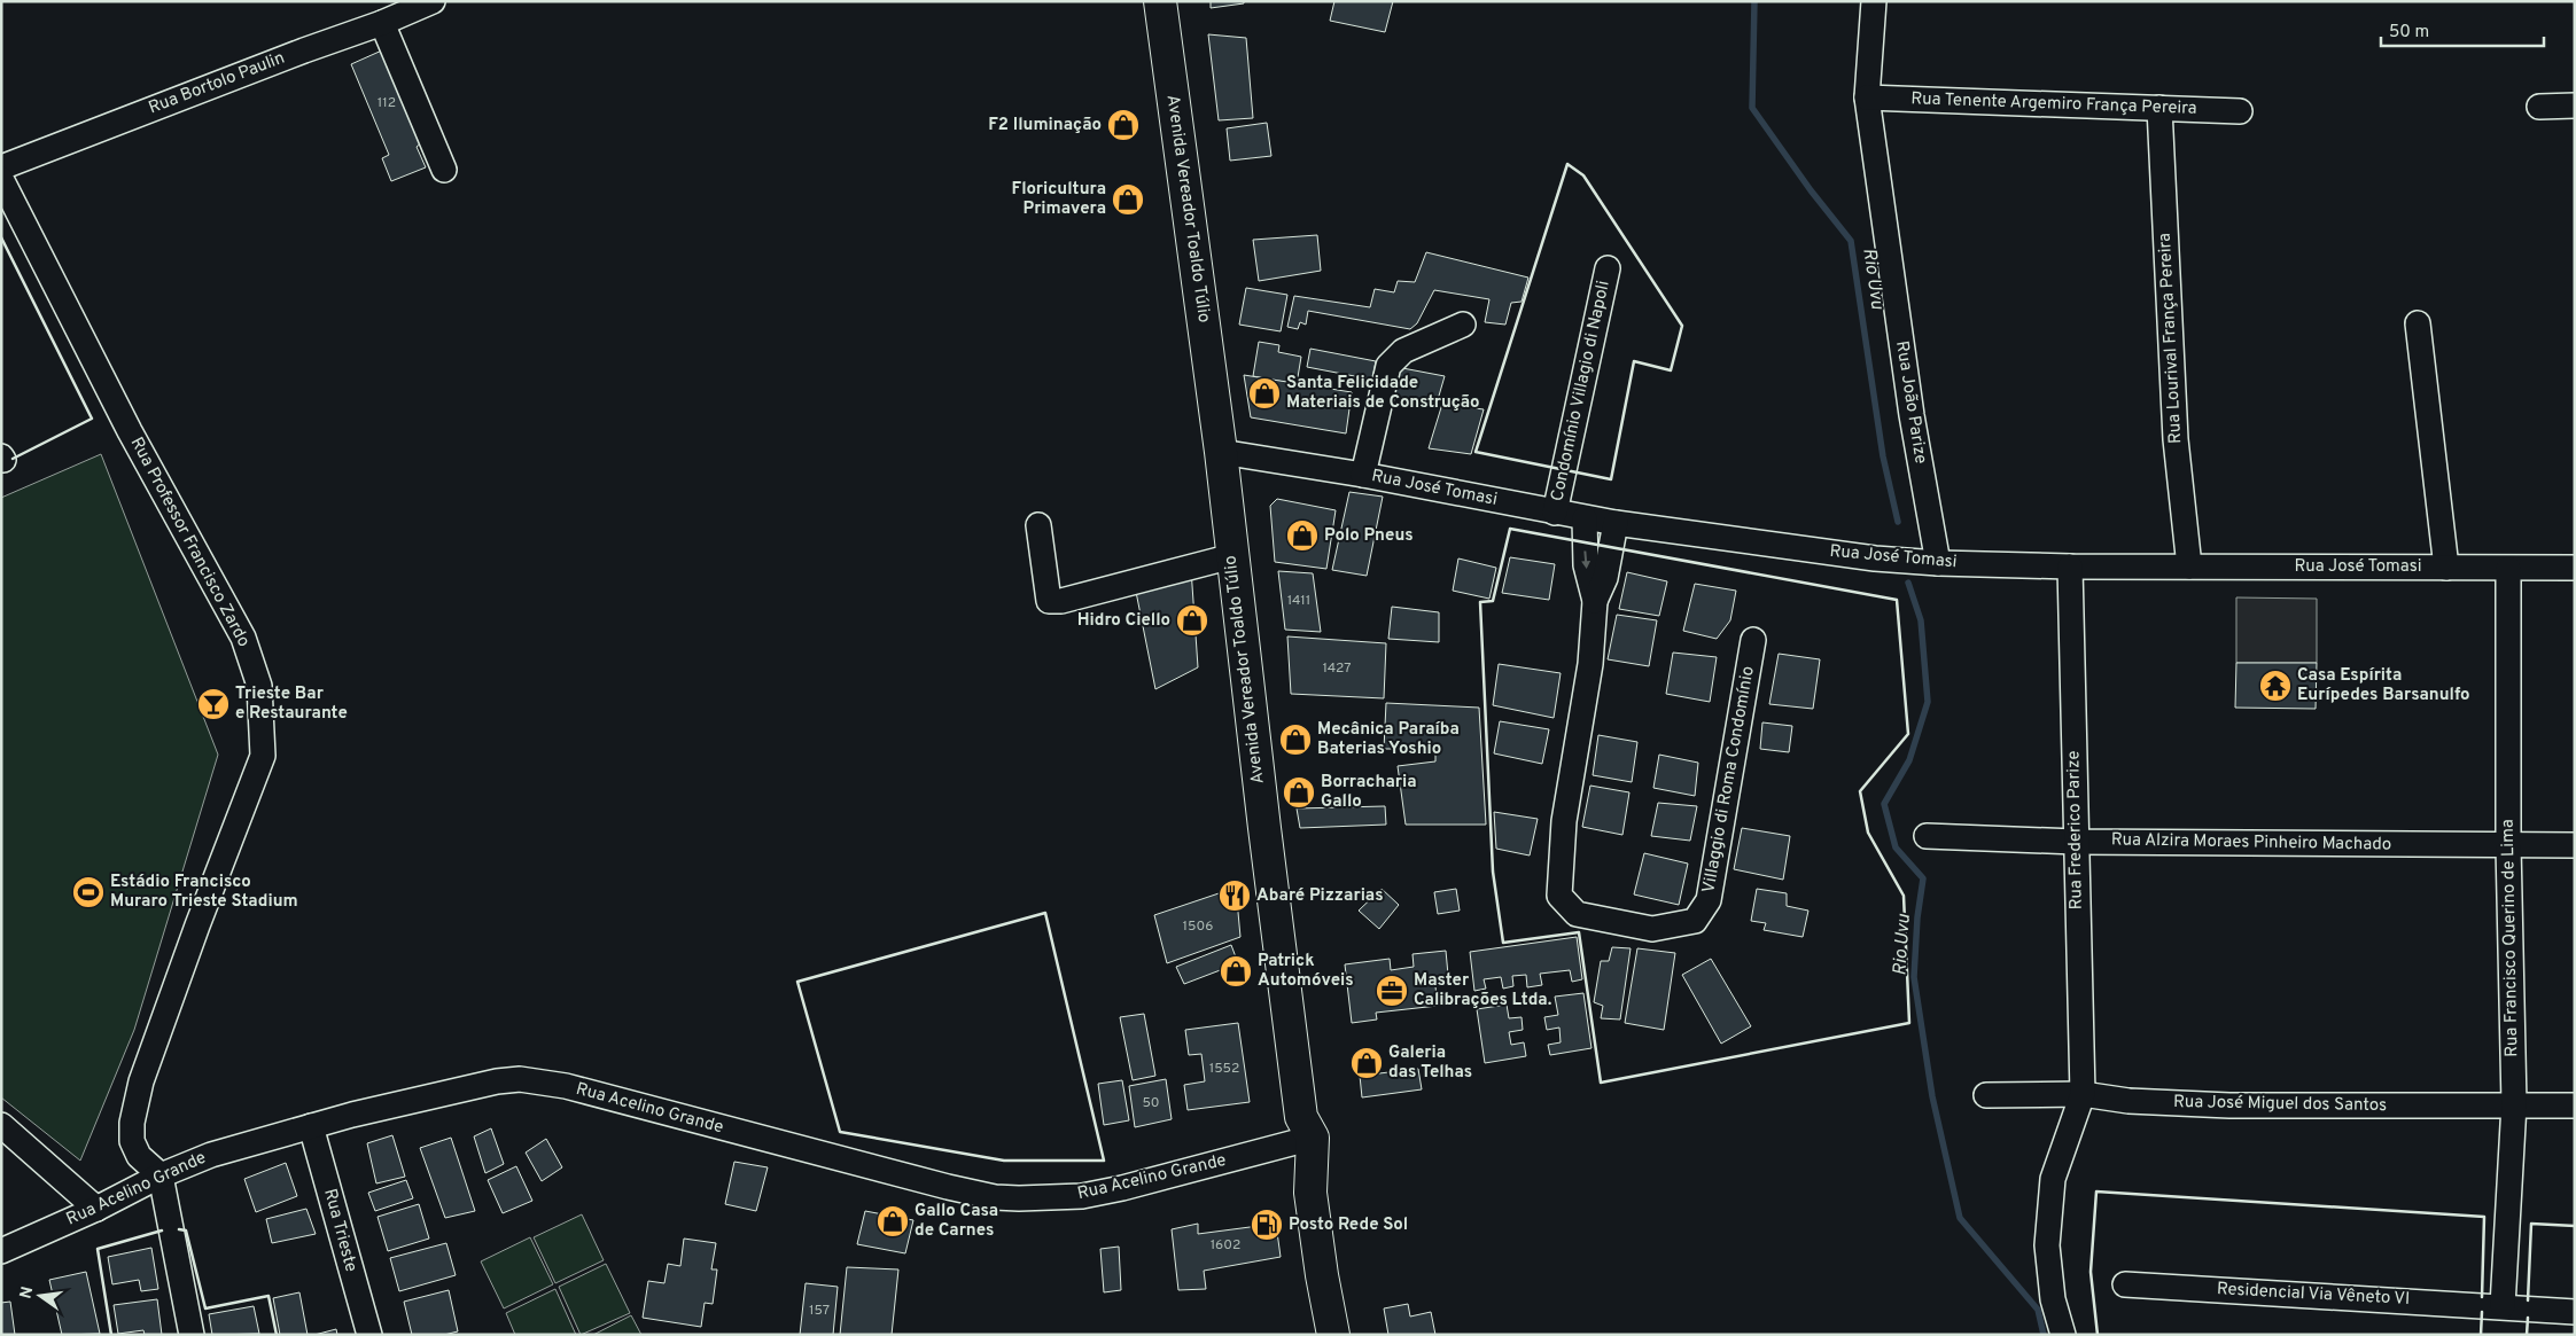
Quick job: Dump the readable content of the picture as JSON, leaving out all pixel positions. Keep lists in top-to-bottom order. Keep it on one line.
{"streets":{"main road":["Avenida Vereador Toaldo Túlio"],"street":["Rua Bortolo Paulin","Rua Tenente Argemiro França Pereira","Rua Lourival França Pereira","Condomínio Villagio di Napoli","Rua João Parize","Rua José Tomasi","Rua Professor Francisco Zardo","Villaggio di Roma Condomínio","Rua Frederico Parize","Rua Alzira Moraes Pinheiro Machado","Rua Francisco Querino de Lima","Rua José Miguel dos Santos","Rua Acelino Grande","Rua Trieste","Residencial Via Vêneto VI"]},"crossings":[["Rua Tenente Argemiro França Pereira","Rua Lourival França Pereira"],["Rua Tenente Argemiro França Pereira","Rua João Parize"],["Avenida Vereador Toaldo Túlio","Rua José Tomasi"],["Avenida Vereador Toaldo Túlio","Rua Acelino Grande"],["Rua Lourival França Pereira","Rua José Tomasi"],["Condomínio Villagio di Napoli","Rua José Tomasi"],["Rua João Parize","Rua José Tomasi"],["Rua José Tomasi","Villaggio di Roma Condomínio"],["Rua José Tomasi","Rua Frederico Parize"],["Rua José Tomasi","Rua Francisco Querino de Lima"],["Rua Professor Francisco Zardo","Rua Acelino Grande"],["Rua Frederico Parize","Rua Alzira Moraes Pinheiro Machado"],["Rua Frederico Parize","Rua José Miguel dos Santos"],["Rua Alzira Moraes Pinheiro Machado","Rua Francisco Querino de Lima"],["Rua Francisco Querino de Lima","Rua José Miguel dos Santos"],["Rua Francisco Querino de Lima","Residencial Via Vêneto VI"],["Rua Acelino Grande","Rua Trieste"]],"water":["Rio Uvu"],"places":{"shop":["F2 Iluminação","Floricultura Primavera","Santa Felicidade Materiais de Construção","Polo Pneus","Hidro Ciello","Mecânica Paraíba Baterias Yoshio","Borracharia Gallo","Patrick Automóveis","Galeria das Telhas","Gallo Casa de Carnes"],"temple":["Casa Espírita Eurípedes Barsanulfo"],"bar":["Trieste Bar e Restaurante"],"sports":["Estádio Francisco Muraro Trieste Stadium"],"restaurant":["Abaré Pizzarias"],"office":["Master Calibrações Ltda."],"fuel station":["Posto Rede Sol"]},"house_numbers":["112","1411","1427","1506","1552","50","1602","157"],"scale_bar":"50 m","north":"left"}
